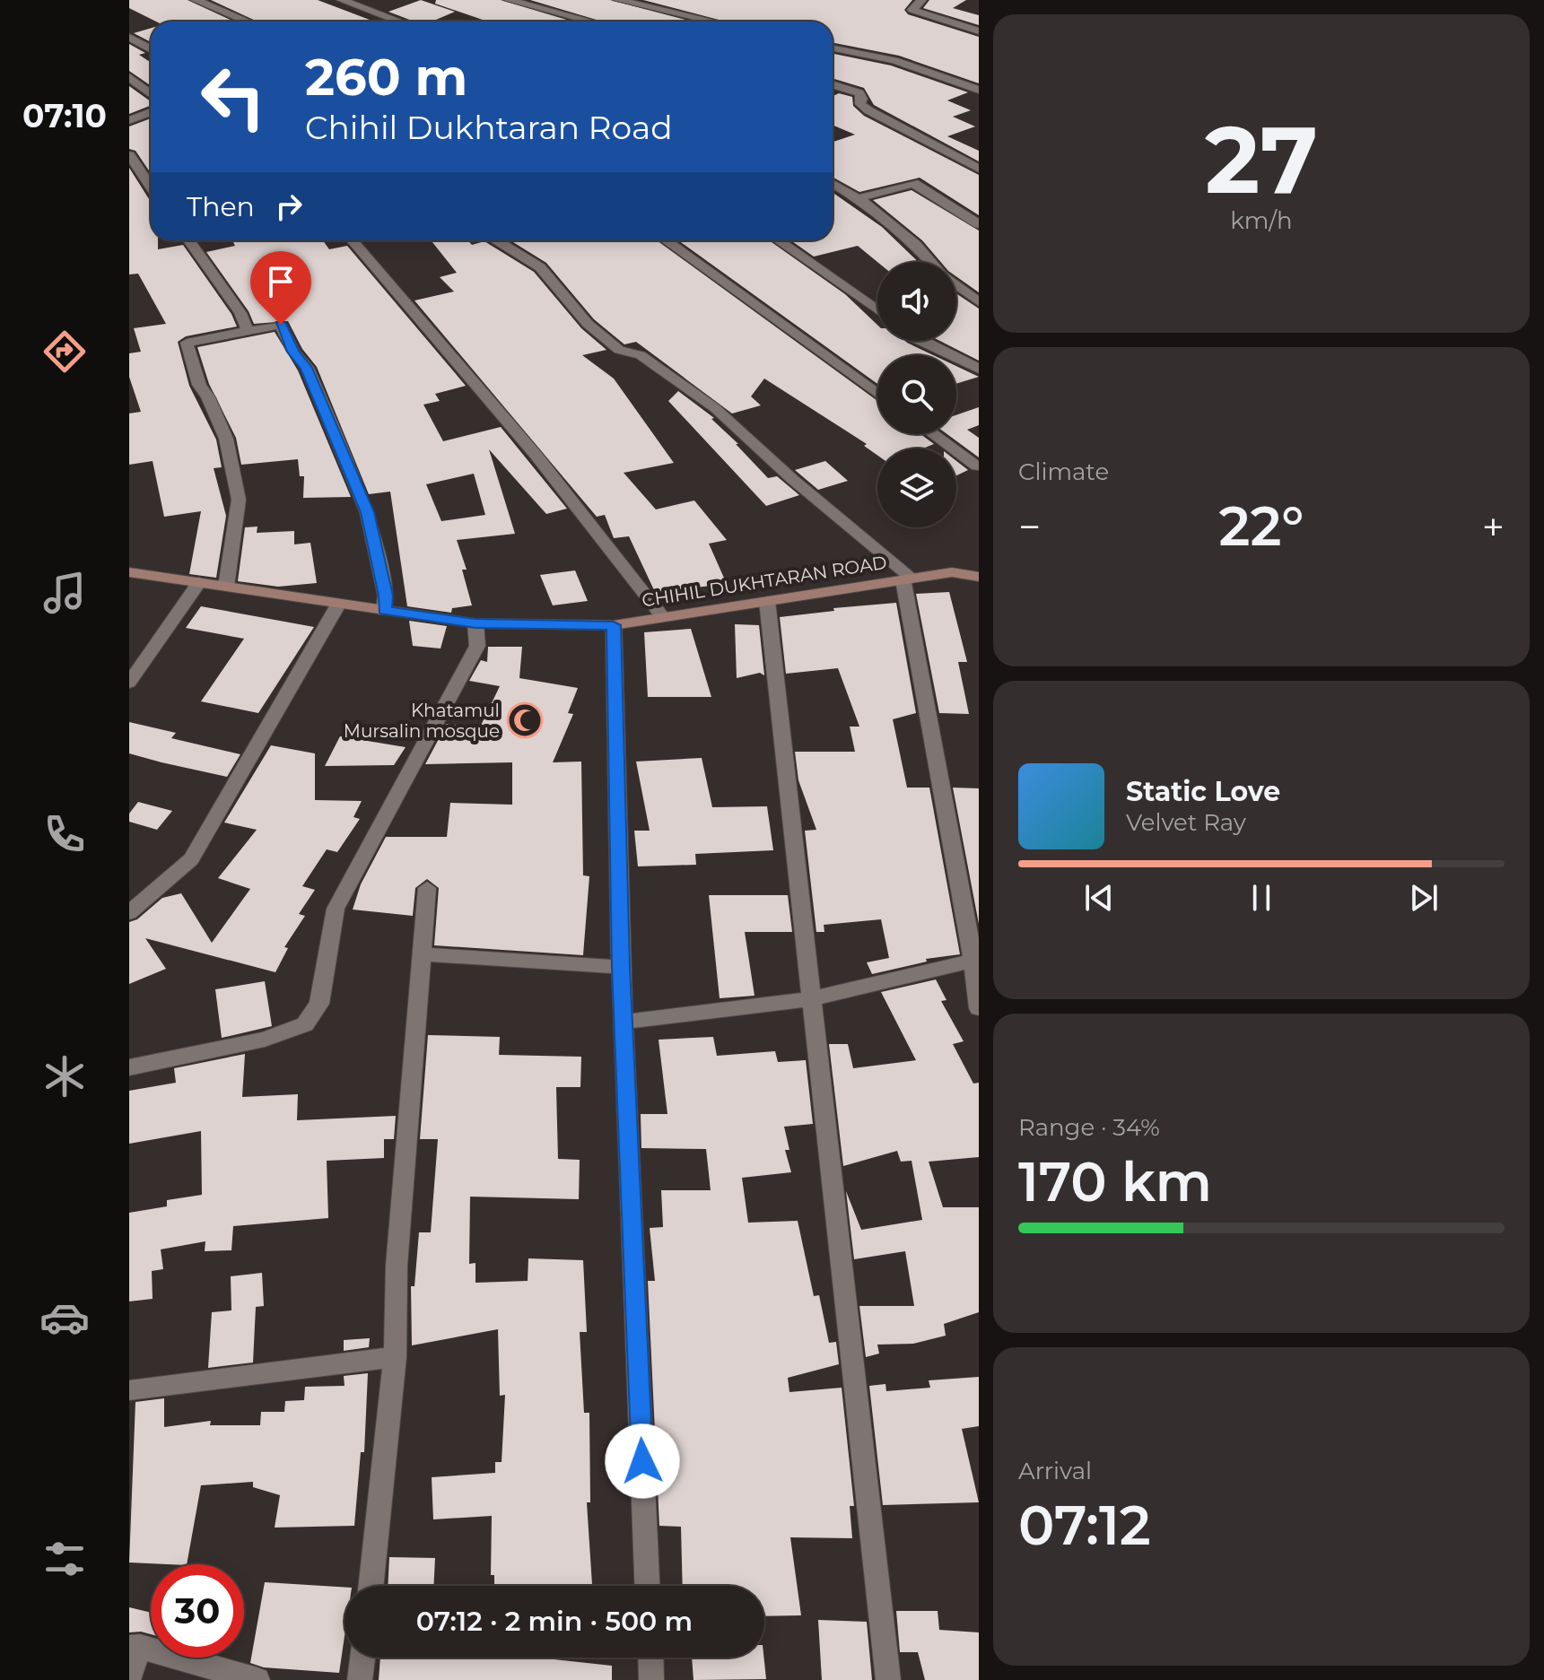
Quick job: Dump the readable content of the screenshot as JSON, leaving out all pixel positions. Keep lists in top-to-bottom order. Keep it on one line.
{"streets":{"street":["CHIHIL DUKHTARAN ROAD"]},"places":{"mosque":["Khatamul Mursalin mosque"]},"page":{"tabs":"07:10","tile":[["27","km/h"],"Climate",["Range · 34%","170 km"],["Arrival","07:12"]],"turn":["260 m","Chihil Dukhtaran Road"],"then":"Then","heat":["−","22°","+"],"song":["Static Love","Velvet Ray"],"limit":"30","trip":"07:12 · 2 min · 500 m"}}
